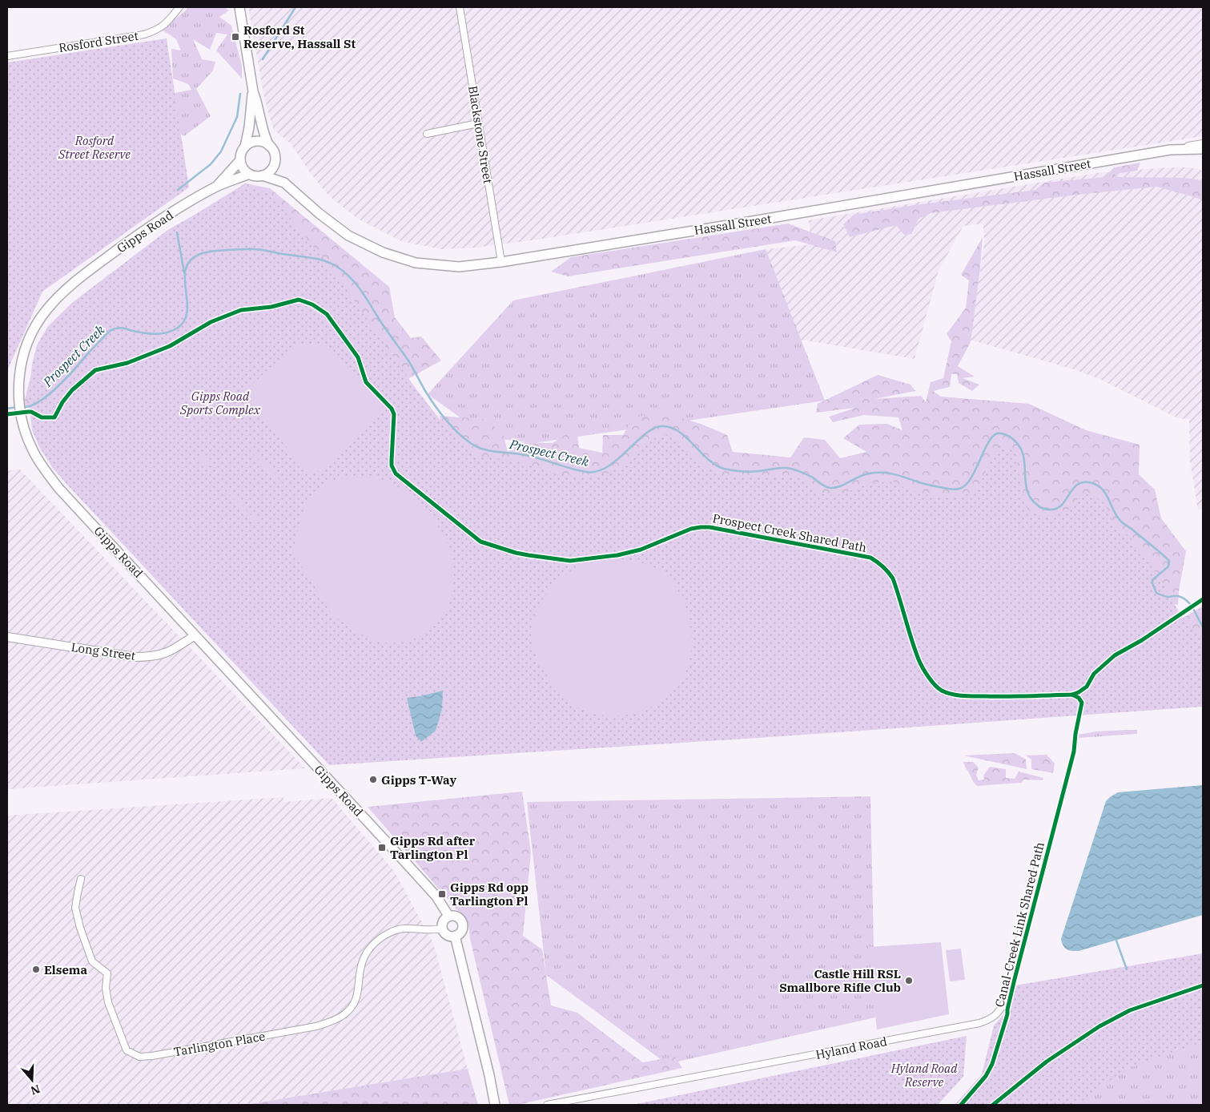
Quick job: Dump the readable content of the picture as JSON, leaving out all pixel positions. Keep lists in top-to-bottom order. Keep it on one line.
{"streets":{"main road":["Hassall Street","Gipps Road"],"street":["Rosford Street","Blackstone Street","Long Street","Tarlington Place","Hyland Road"],"cycle path":["Prospect Creek Shared Path","Canal-Creek Link Shared Path"]},"crossings":[["Blackstone Street","Hassall Street"],["Hassall Street","Gipps Road"],["Gipps Road","Long Street"],["Gipps Road","Tarlington Place"]],"water":["Prospect Creek"],"parks":["Rosford Street Reserve","Gipps Road Sports Complex","Hyland Road Reserve"],"places":{"transit":["Rosford St Reserve, Hassall St","Gipps Rd after Tarlington Pl","Gipps Rd opp Tarlington Pl"],"other":["Gipps T-Way","Elsema","Castle Hill RSL Smallbore Rifle Club"]},"north":"bottom"}
